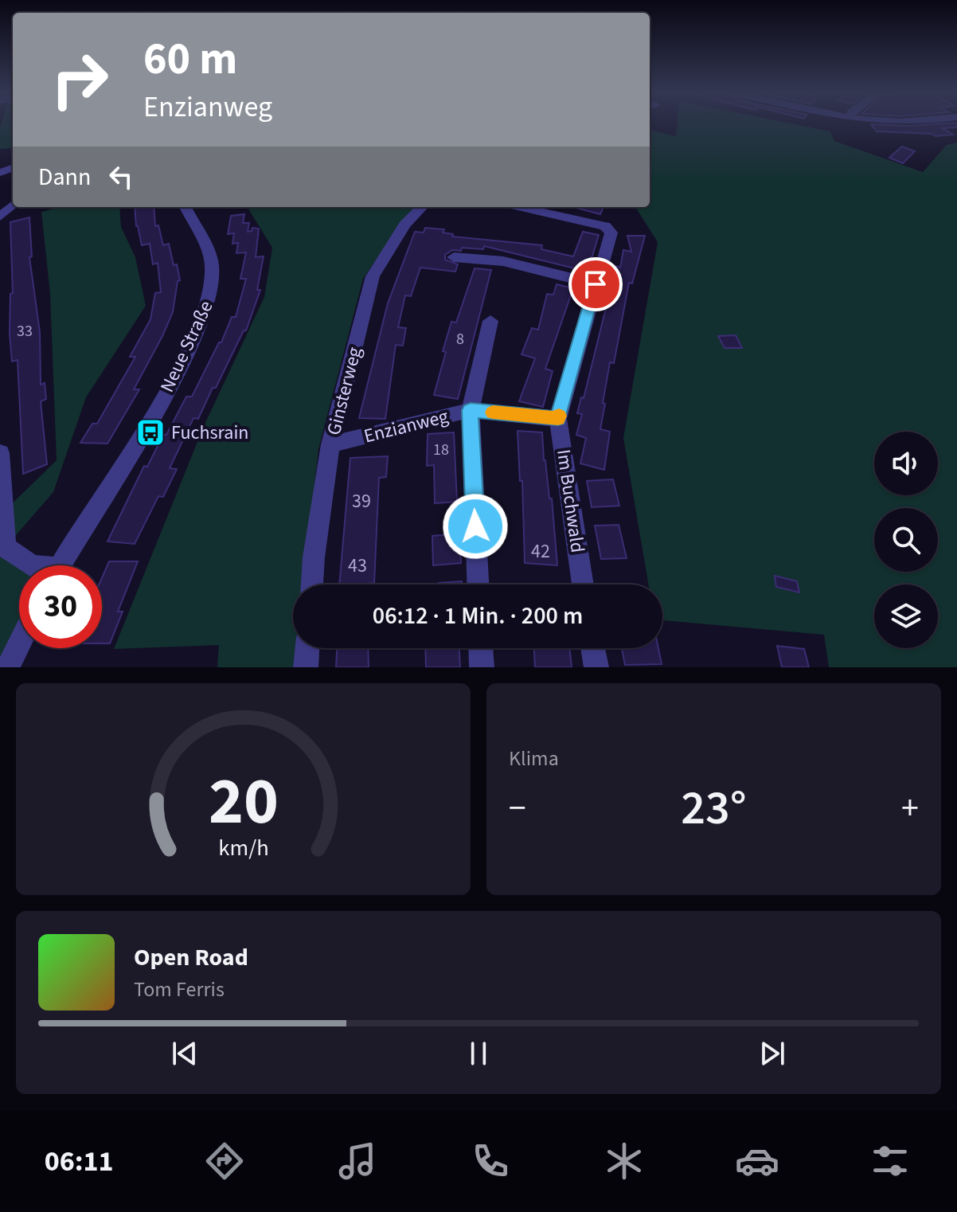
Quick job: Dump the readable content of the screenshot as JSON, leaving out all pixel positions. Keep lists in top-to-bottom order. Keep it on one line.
{"streets":{"street":["Neue Straße","Ginsterweg","Enzianweg","Im Buchwald"]},"crossings":[["Ginsterweg","Enzianweg"],["Enzianweg","Im Buchwald"]],"places":{"bus stop":["Fuchsrain"]},"house_numbers":["33","8","18","39","42","43"],"page":{"turn":["60 m","Enzianweg"],"then":"Dann","limit":"30","trip":"06:12 · 1 Min. · 200 m","tile":"Klima","heat":["−","23°","+"],"song":["Open Road","Tom Ferris"],"tabs":"06:11","gauge":["20","km/h"]}}
